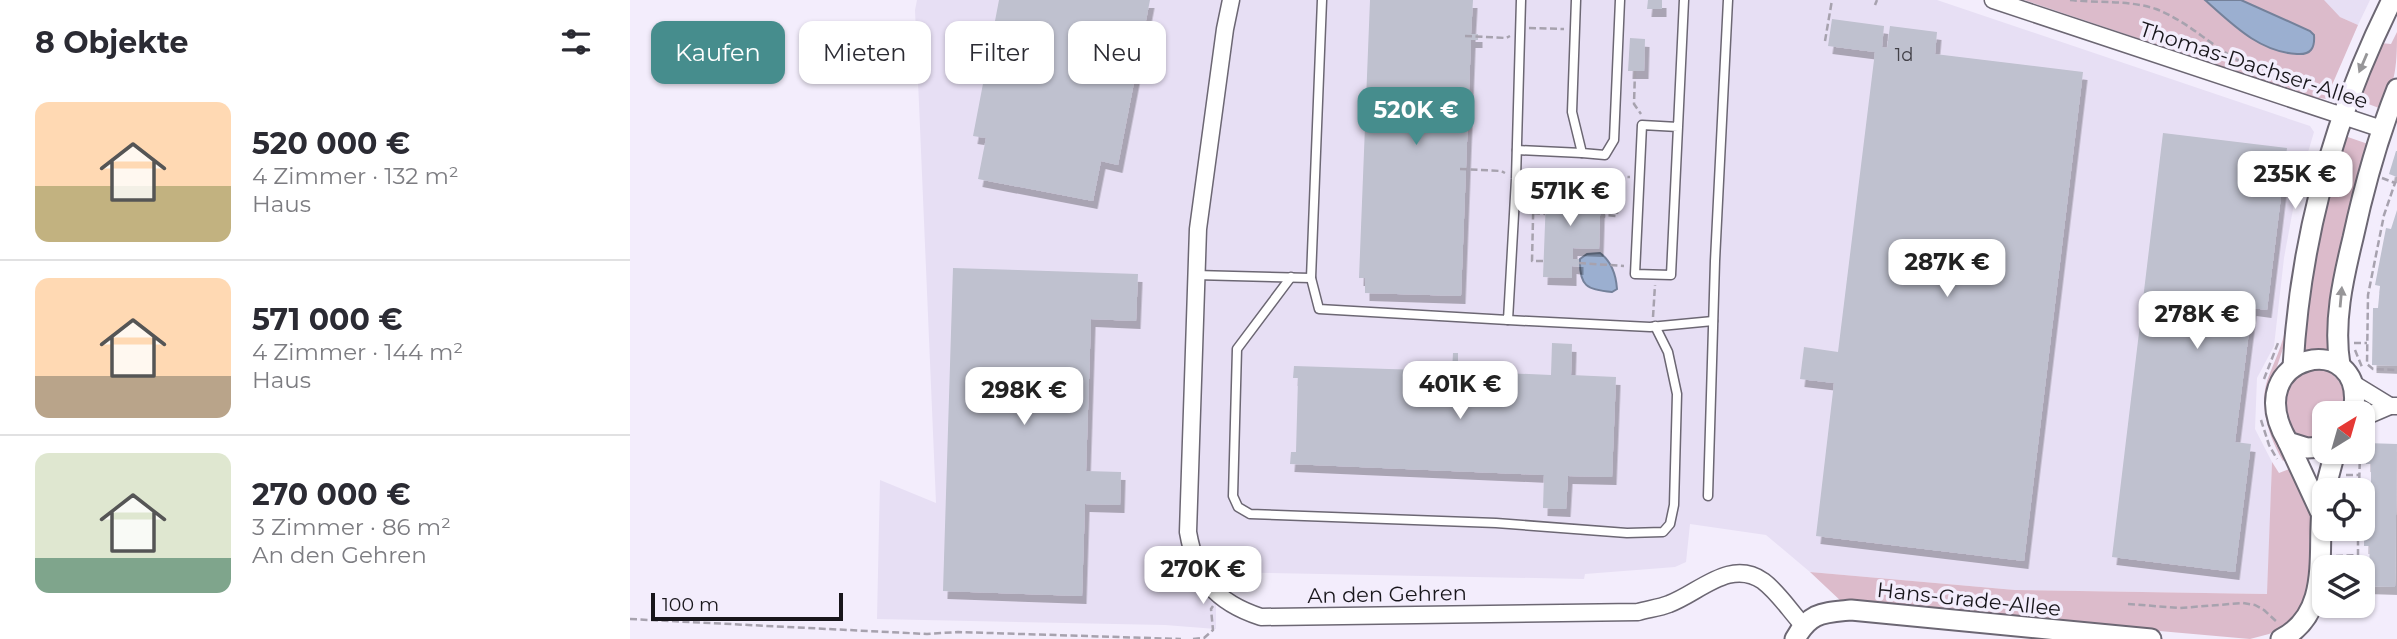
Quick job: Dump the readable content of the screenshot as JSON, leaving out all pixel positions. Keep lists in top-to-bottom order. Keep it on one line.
{"streets":{"street":["Thomas-Dachser-Allee","An den Gehren","Hans-Grade-Allee"]},"crossings":[["An den Gehren","Hans-Grade-Allee"]],"house_numbers":["1d"],"scale_bar":"100 m","north":"top right","page":{"heading":"8 Objekte","chip":["Kaufen","Mieten","Filter","Neu"],"list":[{"name":"520 000 €","note":"4 Zimmer · 132 m² · Haus"},{"name":"571 000 €","note":"4 Zimmer · 144 m² · Haus"},{"name":"270 000 €","note":"3 Zimmer · 86 m² · An den Gehren"}],"price":["520K €","235K €","571K €","287K €","278K €","401K €","298K €","270K €"],"scale":"100 m"}}
